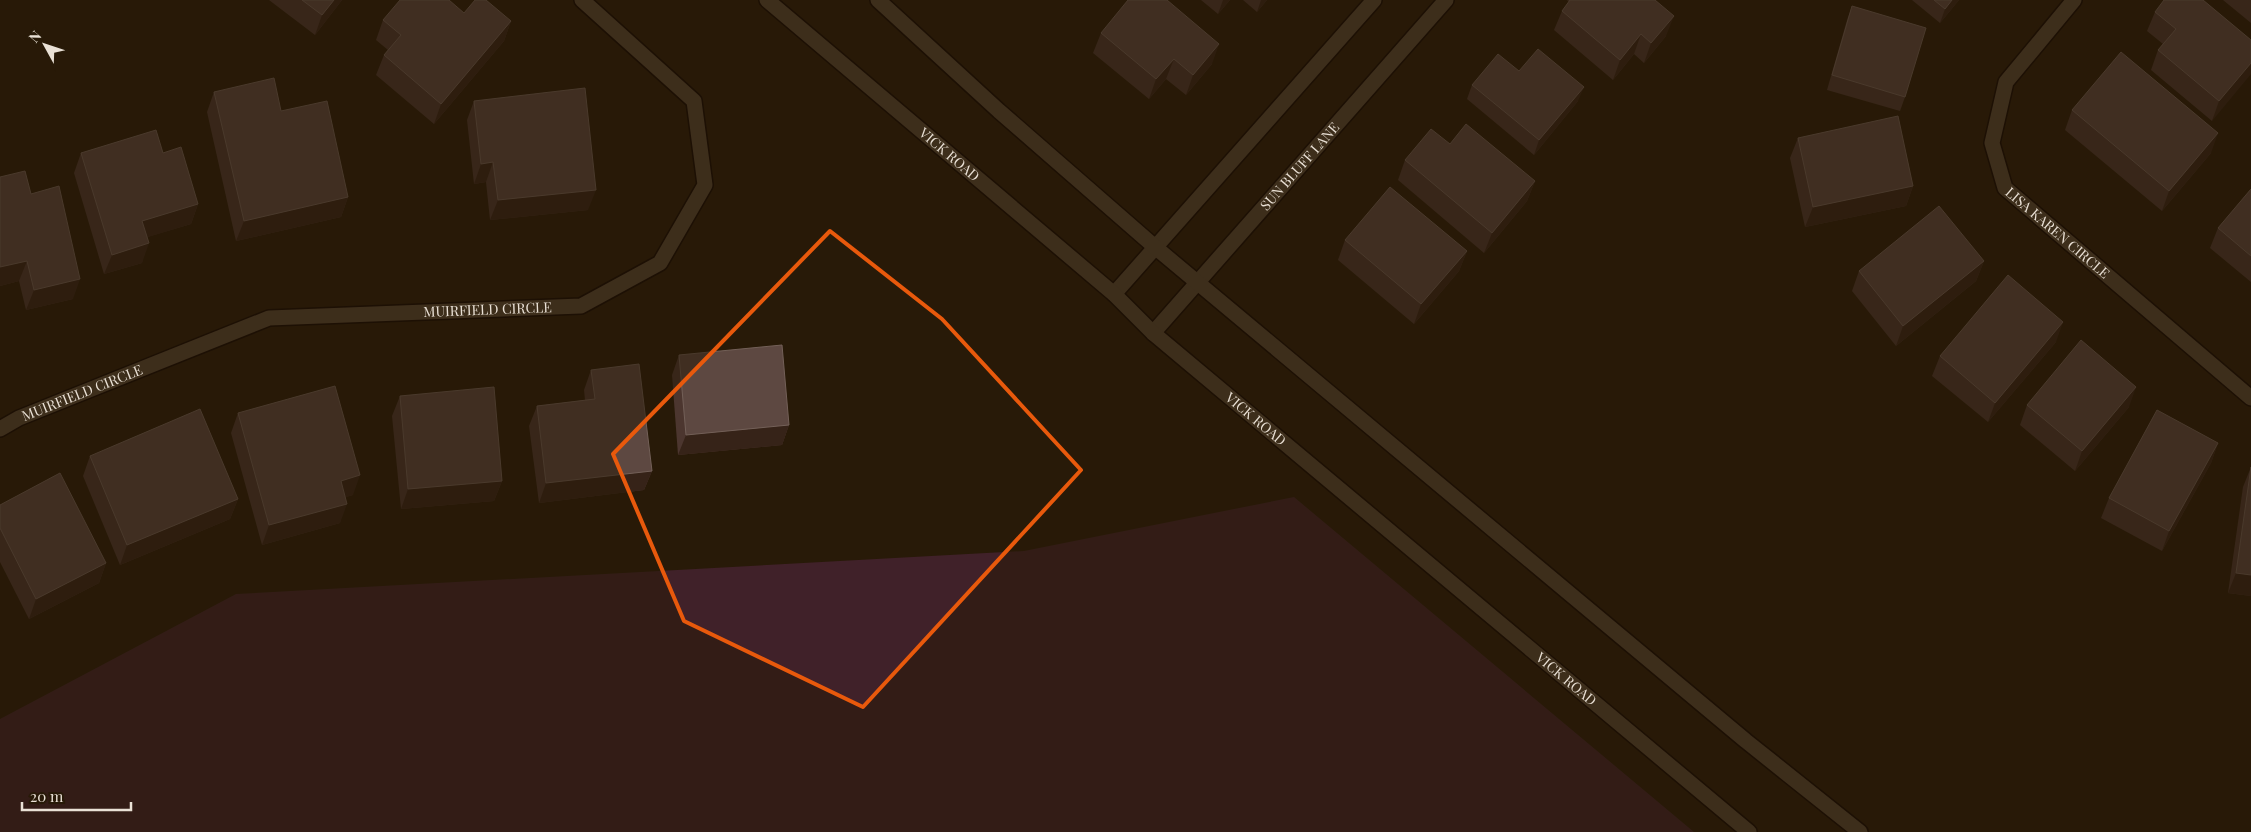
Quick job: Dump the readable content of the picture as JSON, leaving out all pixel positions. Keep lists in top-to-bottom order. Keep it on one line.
{"streets":{"street":["VICK ROAD","SUN BLUFF LANE","LISA KAREN CIRCLE","MUIRFIELD CIRCLE"]},"crossings":[["VICK ROAD","SUN BLUFF LANE"]],"scale_bar":"20 m","north":"top left"}
